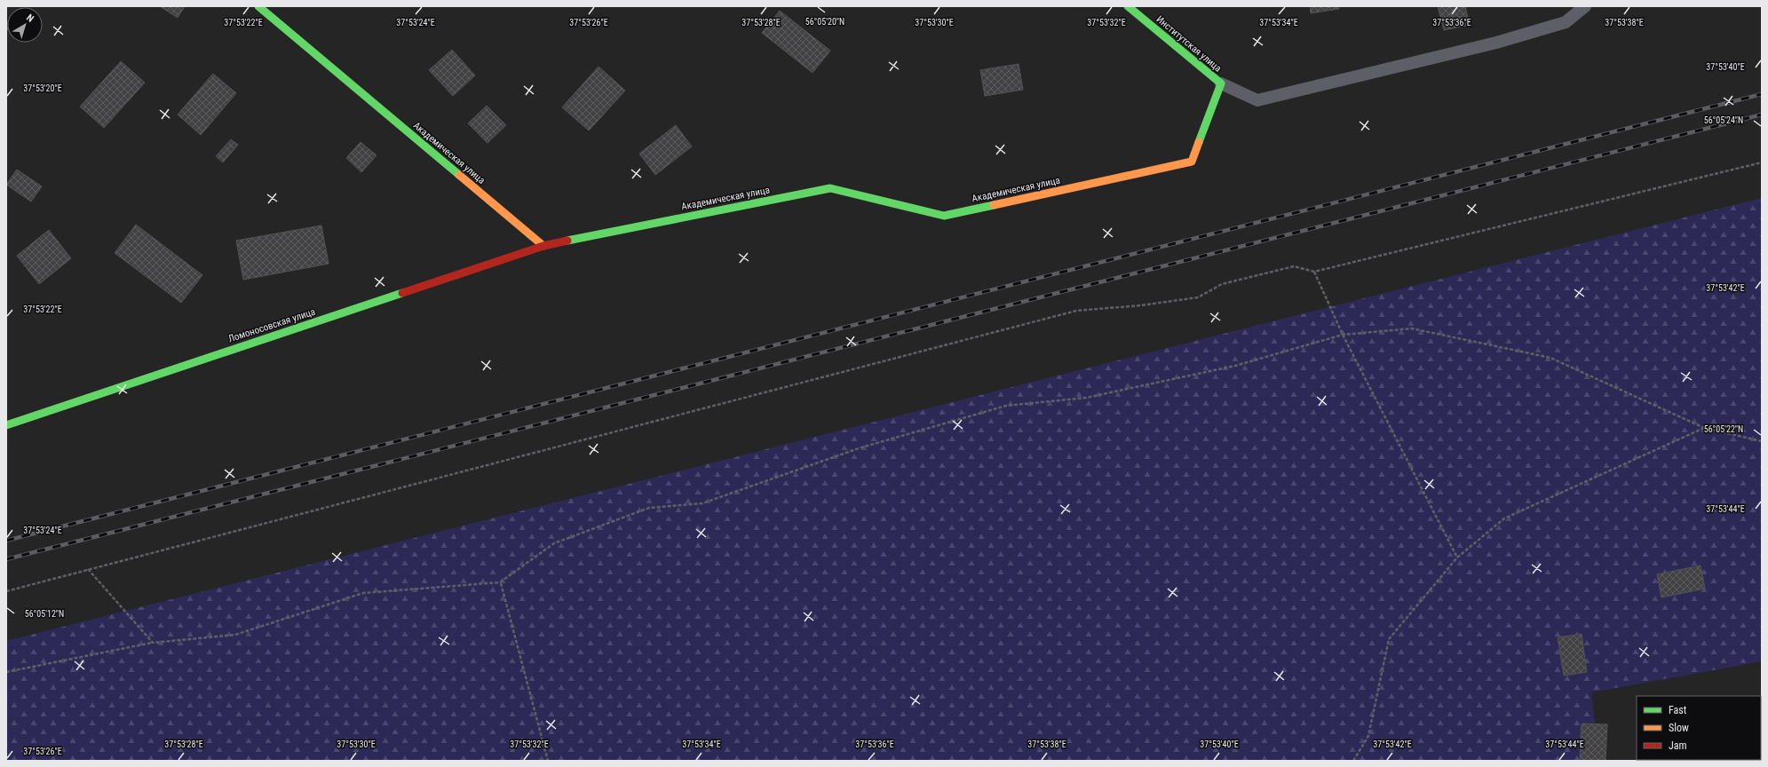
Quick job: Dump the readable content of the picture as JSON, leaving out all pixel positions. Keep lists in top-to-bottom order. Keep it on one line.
{"streets":{"street":["Институтская улица","Академическая улица","Ломоносовская улица"]},"crossings":[["Институтская улица","Академическая улица"],["Академическая улица","Ломоносовская улица"]],"legend":["Fast","Slow","Jam"],"north":"top right","coordinates":["56°05'20\"N","37°53'22\"E","37°53'24\"E","37°53'26\"E","37°53'28\"E","37°53'30\"E","37°53'32\"E","37°53'34\"E","37°53'36\"E","37°53'38\"E","37°53'40\"E","37°53'20\"E","56°05'24\"N","37°53'42\"E","56°05'22\"N","37°53'44\"E","56°05'12\"N"]}
